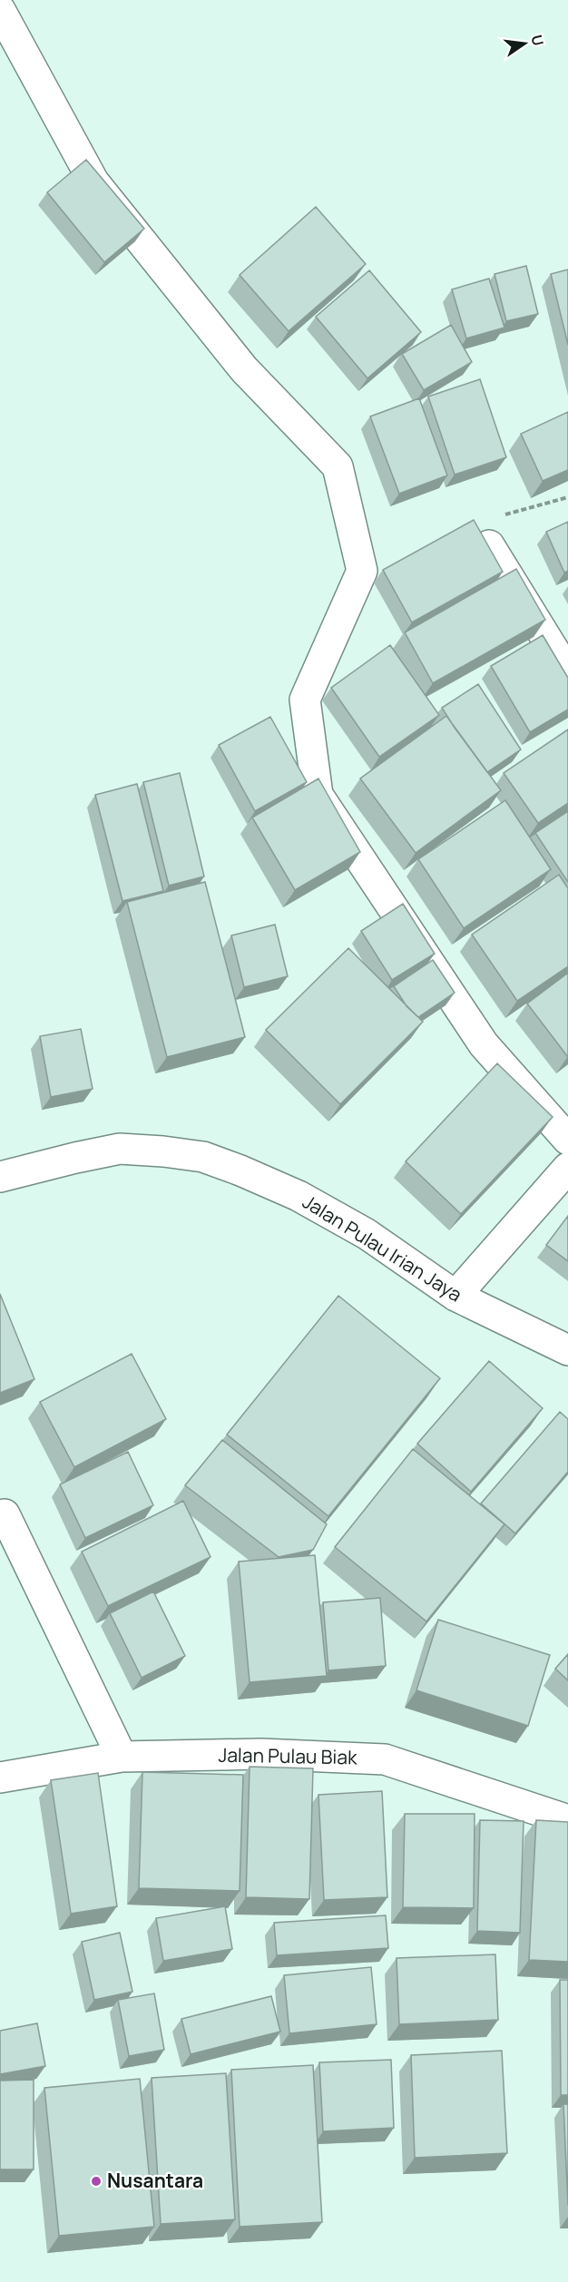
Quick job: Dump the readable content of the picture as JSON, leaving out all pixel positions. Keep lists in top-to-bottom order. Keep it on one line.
{"streets":{"street":["Jalan Pulau Irian Jaya","Jalan Pulau Biak"]},"places":["Nusantara"],"north":"right"}
